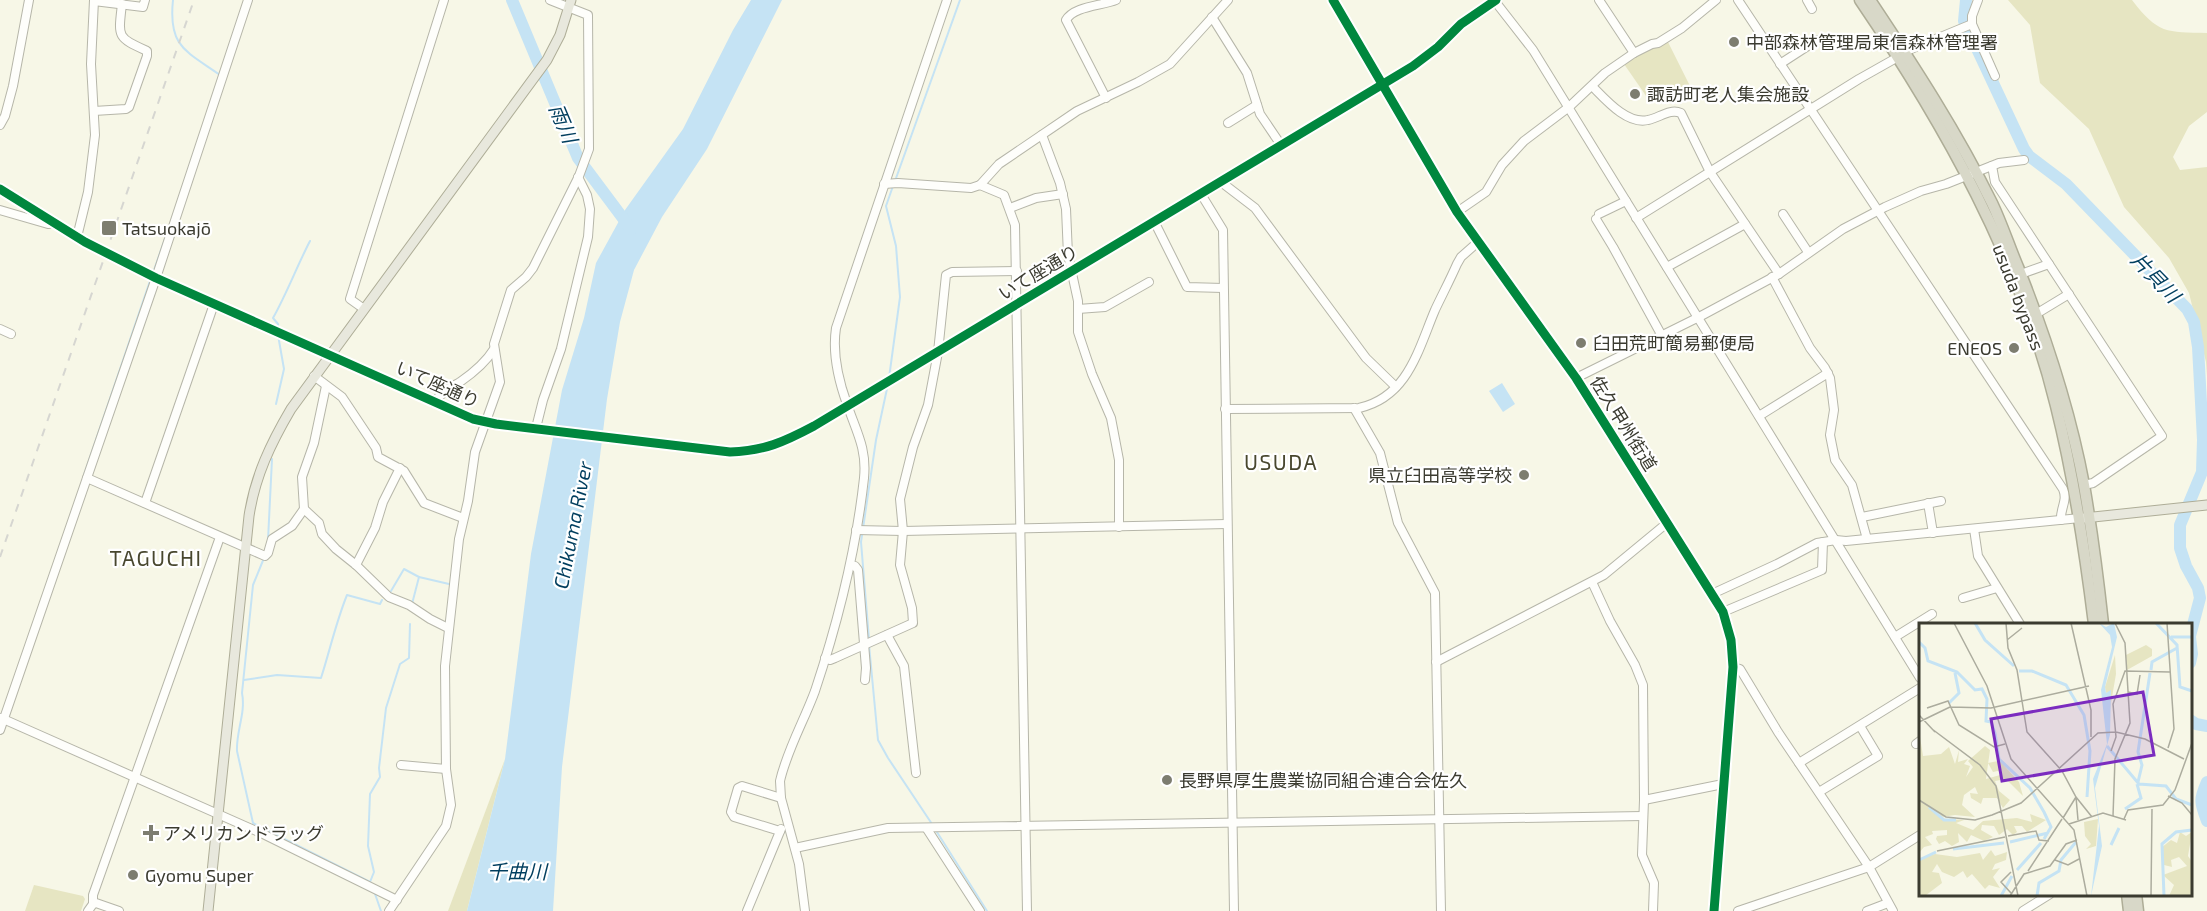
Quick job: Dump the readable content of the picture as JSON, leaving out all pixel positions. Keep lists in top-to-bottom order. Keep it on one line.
{"streets":{"highway":["usuda bypass"],"street":["いて座通り","佐久甲州街道"]},"crossings":[["いて座通り","佐久甲州街道"]],"districts":["USUDA","TAGUCHI"],"water":["雨川","片貝川","Chikuma River","千曲川"],"places":{"other":["中部森林管理局東信森林管理署","諏訪町老人集会施設","臼田荒町簡易郵便局","ENEOS","県立臼田高等学校","長野県厚生農業協同組合連合会佐久","Gyomu Super"],"transit":["Tatsuokajō"],"health":["アメリカンドラッグ"]}}
